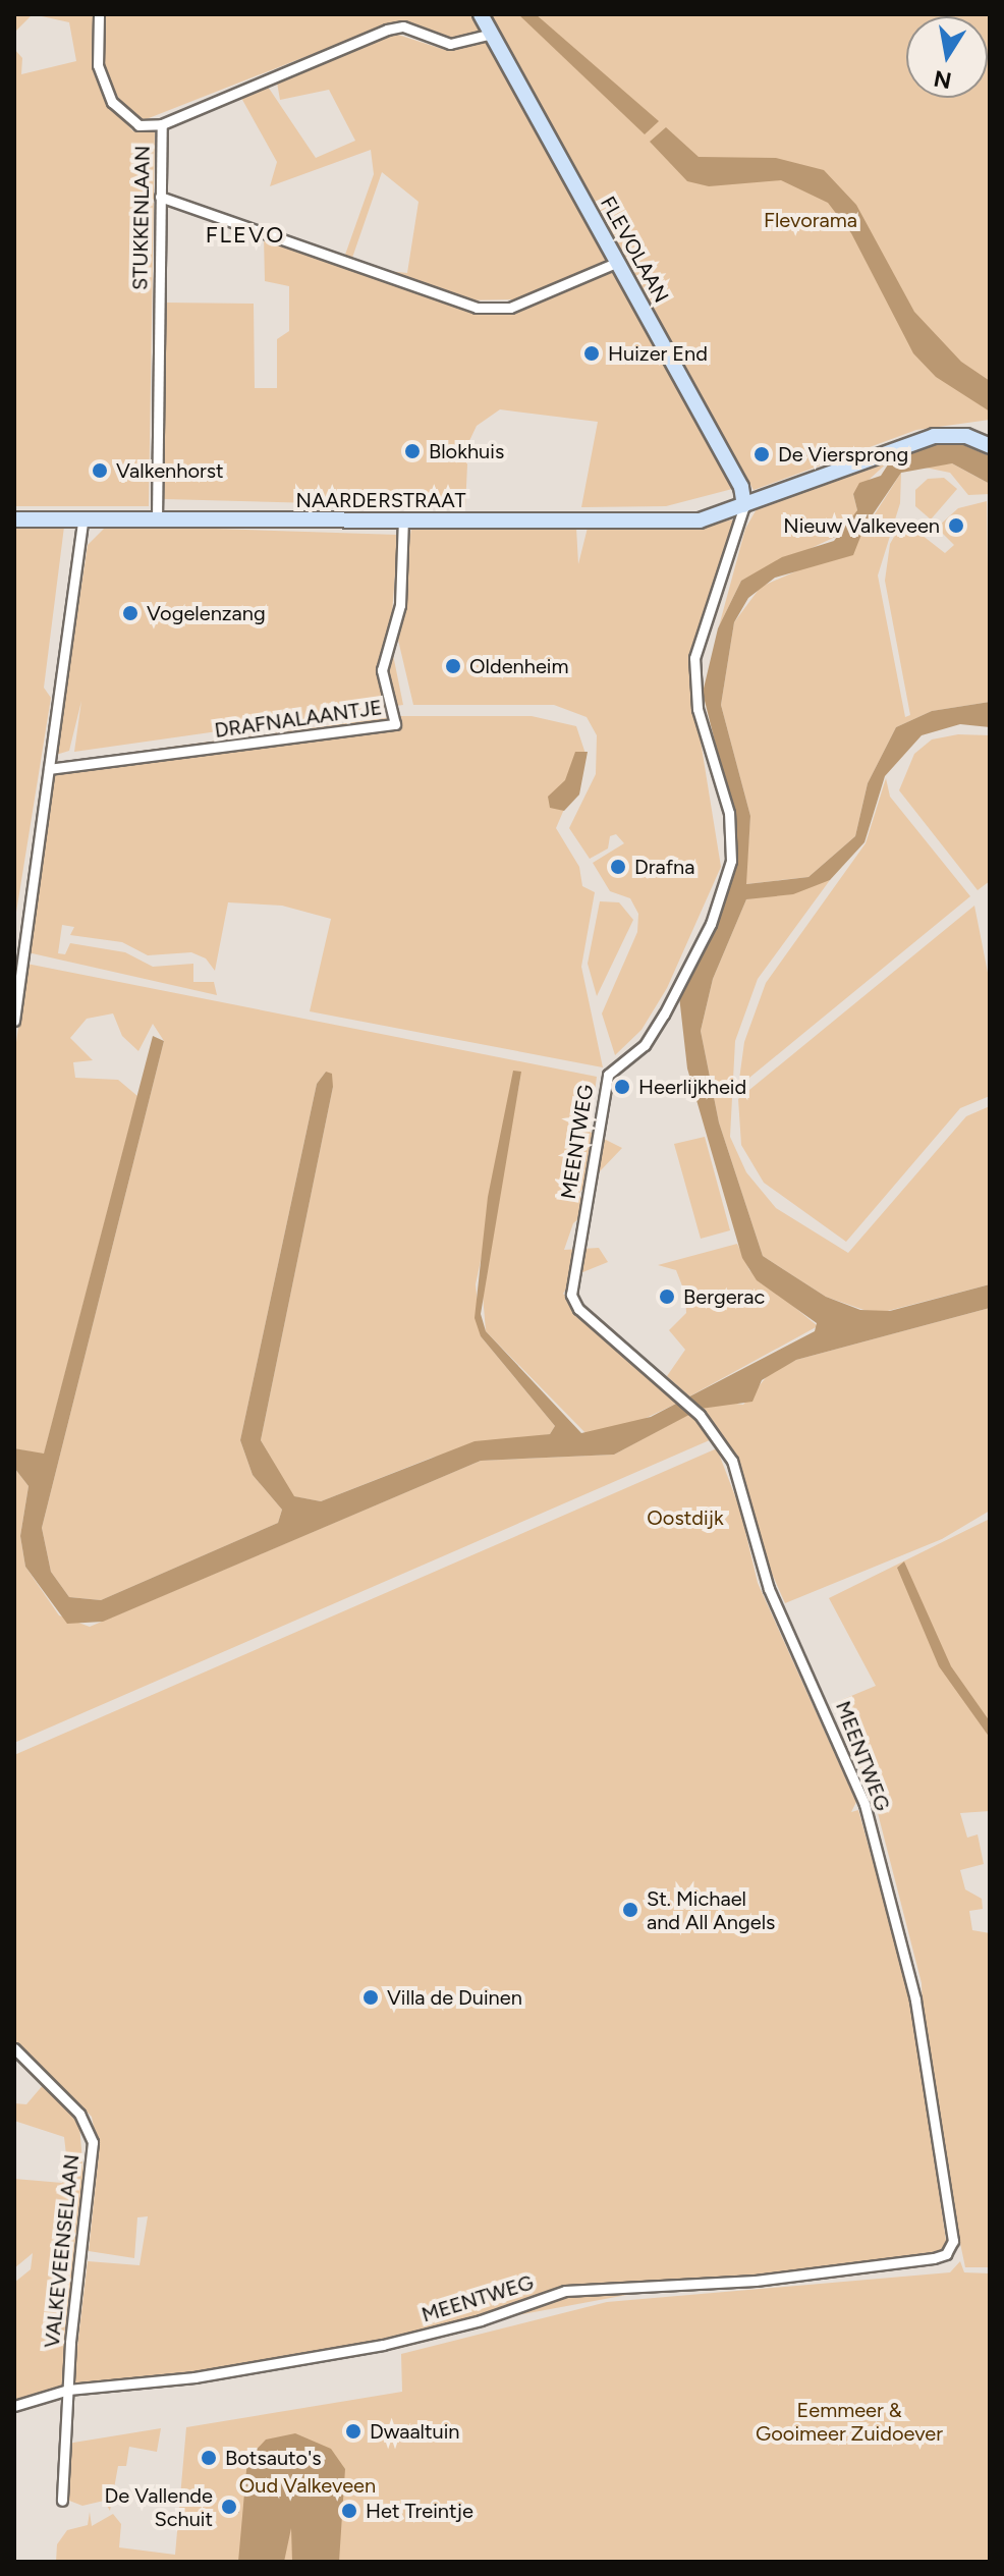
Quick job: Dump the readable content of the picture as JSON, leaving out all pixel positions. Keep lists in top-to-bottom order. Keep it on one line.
{"streets":{"street":["STUKKENLAAN","FLEVOLAAN","NAARDERSTRAAT","DRAFNALAANTJE","MEENTWEG","VALKEVEENSELAAN"]},"crossings":[["STUKKENLAAN","FLEVOLAAN"],["STUKKENLAAN","NAARDERSTRAAT"],["FLEVOLAAN","NAARDERSTRAAT"],["FLEVOLAAN","MEENTWEG"],["NAARDERSTRAAT","DRAFNALAANTJE"],["NAARDERSTRAAT","MEENTWEG"],["MEENTWEG","VALKEVEENSELAAN"]],"districts":["FLEVO"],"parks":["Flevorama","Oostdijk","Eemmeer & Gooimeer Zuidoever","Oud Valkeveen"],"places":["Huizer End","Blokhuis","De Viersprong","Valkenhorst","Nieuw Valkeveen","Vogelenzang","Oldenheim","Drafna","Heerlijkheid","Bergerac","St. Michael and All Angels","Villa de Duinen","Dwaaltuin","Botsauto's","De Vallende Schuit","Het Treintje"],"north":"bottom"}
